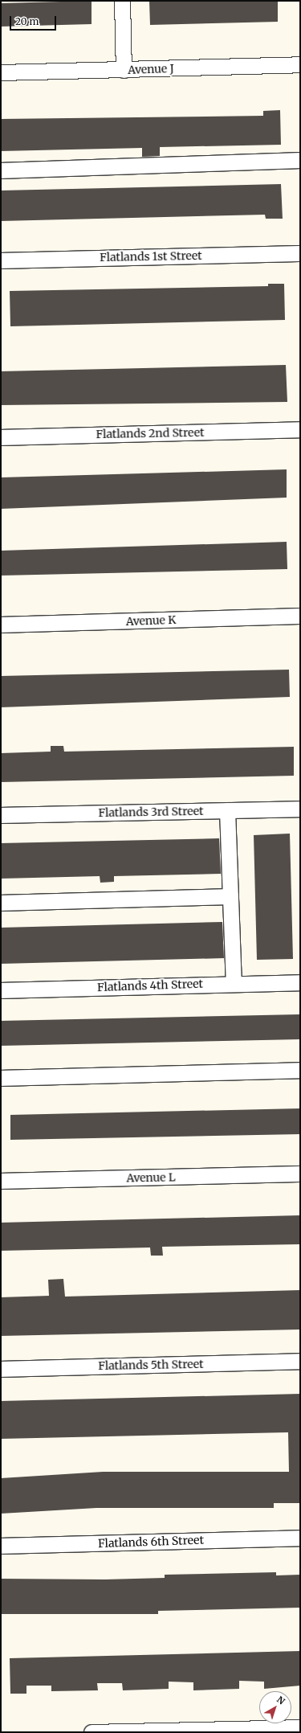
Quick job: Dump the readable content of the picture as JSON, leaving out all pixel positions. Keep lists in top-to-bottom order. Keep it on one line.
{"streets":{"street":["Avenue J","Flatlands 1st Street","Flatlands 2nd Street","Avenue K","Flatlands 3rd Street","Flatlands 4th Street","Avenue L","Flatlands 5th Street","Flatlands 6th Street"]},"scale_bar":"20 m","north":"top right"}
